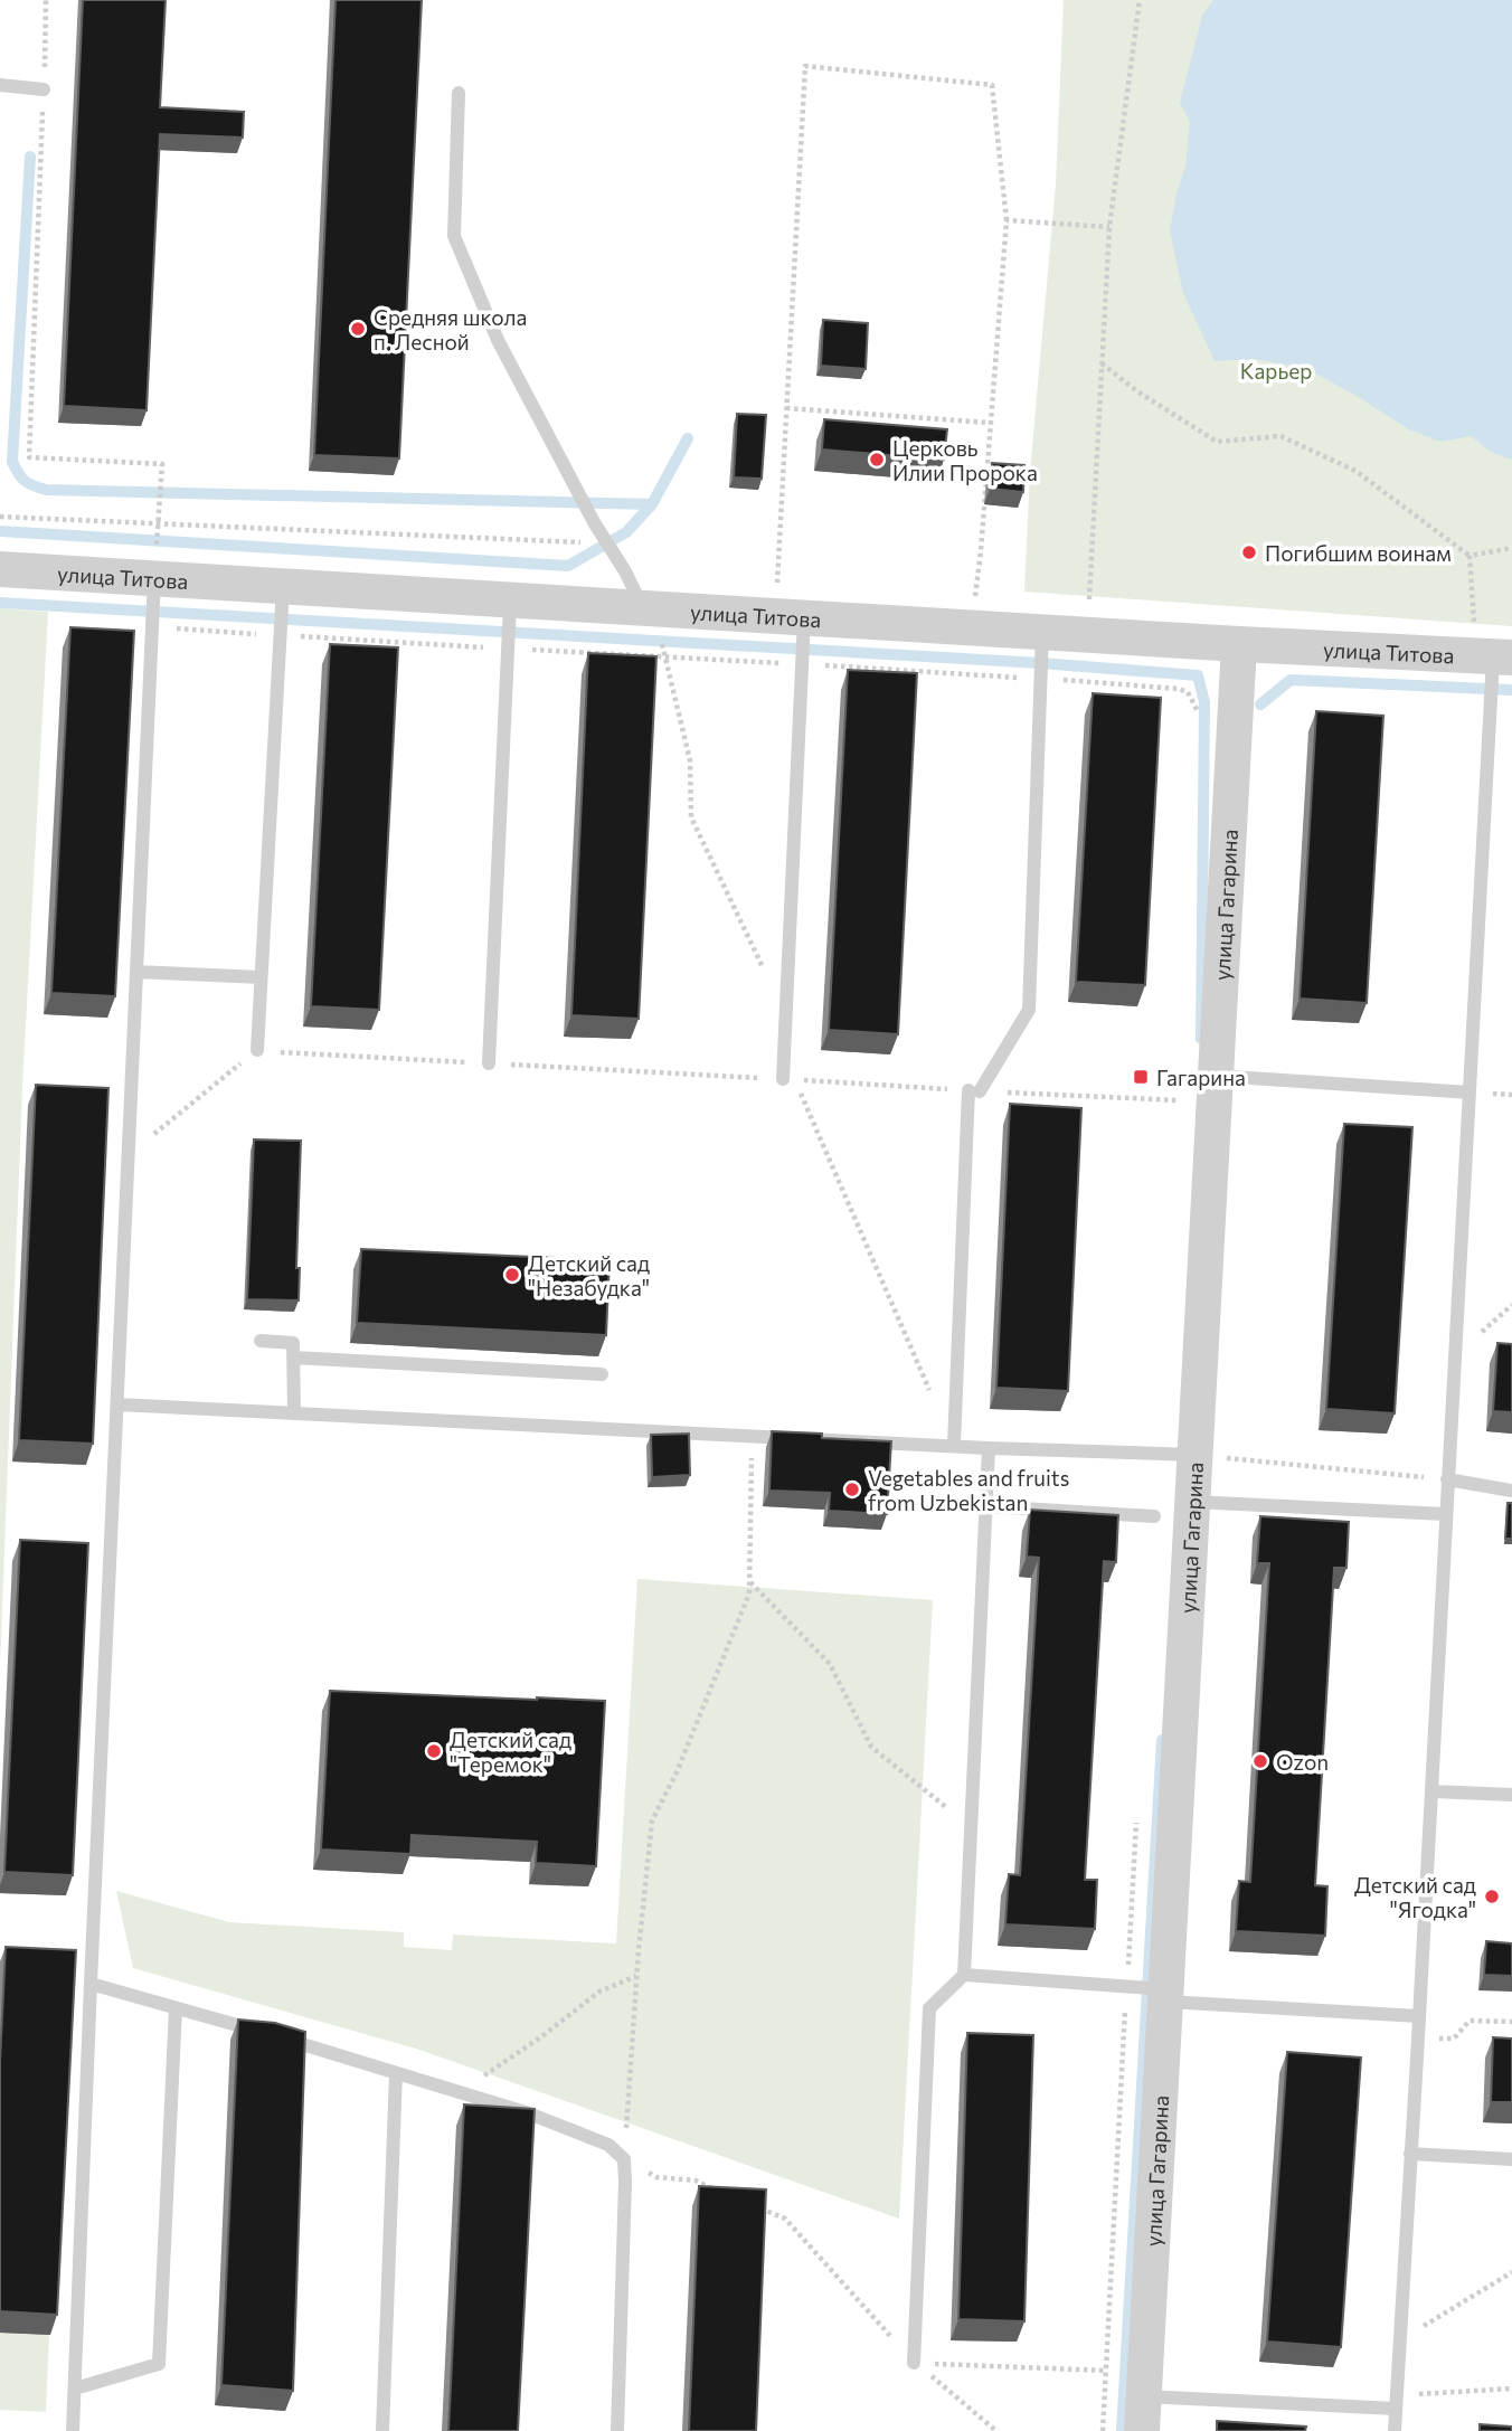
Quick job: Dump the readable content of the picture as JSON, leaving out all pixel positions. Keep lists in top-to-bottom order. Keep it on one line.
{"streets":{"street":["улица Титова","улица Гагарина"]},"crossings":[["улица Титова","улица Гагарина"]],"parks":["Карьер"],"places":{"other":["Средняя школа п. Лесной","Церковь Илии Пророка","Погибшим воинам","Детский сад \"Незабудка\"","Vegetables and fruits from Uzbekistan","Детский сад \"Теремок\"","Ozon","Детский сад \"Ягодка\""],"transit":["Гагарина"]}}
